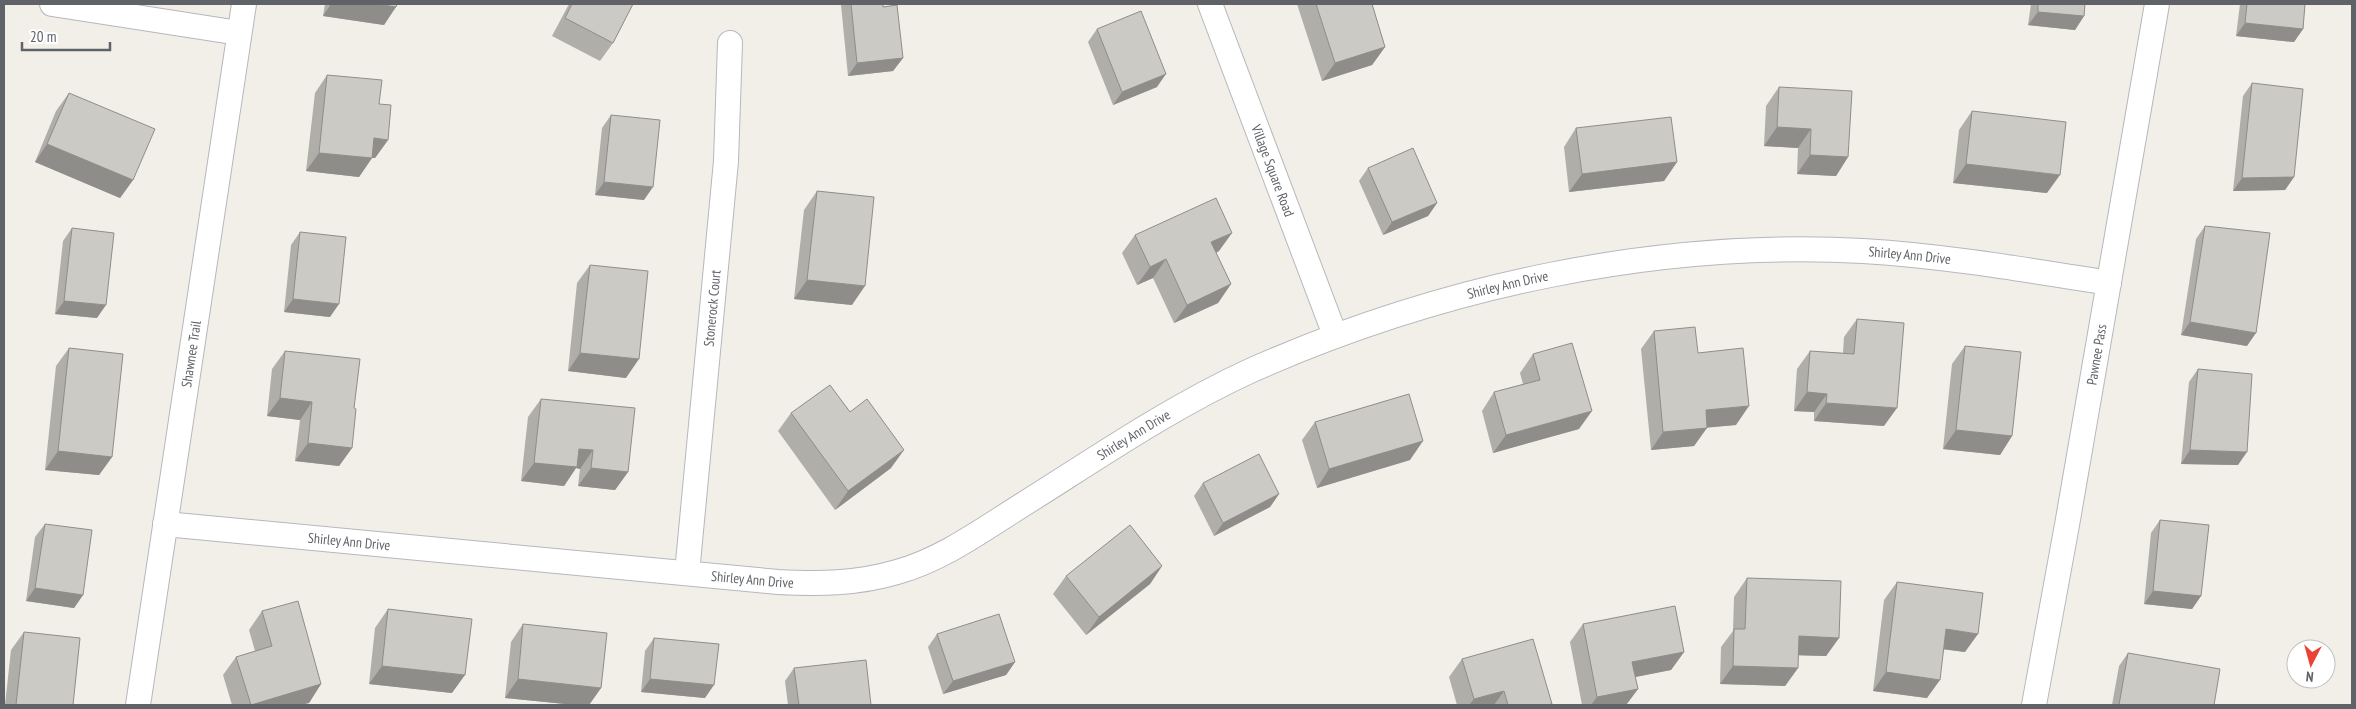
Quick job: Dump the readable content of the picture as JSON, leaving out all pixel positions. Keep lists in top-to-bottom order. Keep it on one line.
{"streets":{"street":["Village Square Road","Shirley Ann Drive","Stonerock Court","Shawnee Trail","Pawnee Pass"]},"crossings":[["Village Square Road","Shirley Ann Drive"],["Shirley Ann Drive","Stonerock Court"],["Shirley Ann Drive","Shawnee Trail"],["Shirley Ann Drive","Pawnee Pass"]],"scale_bar":"20 m","north":"bottom"}
